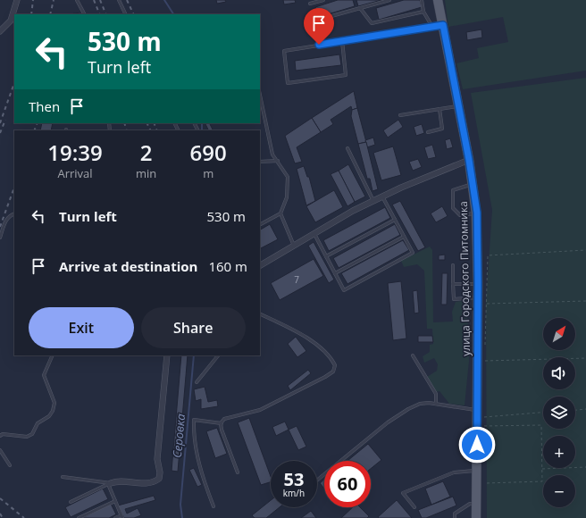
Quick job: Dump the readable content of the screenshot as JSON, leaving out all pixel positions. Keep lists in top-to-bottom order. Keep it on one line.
{"streets":{"main road":["улица Городского Питомника"]},"water":["Серовка"],"house_numbers":["7"],"north":"top right","page":{"turn":["530 m","Turn left"],"then":"Then","eta":["19:39","Arrival","2","min","690","m"],"list":[{"name":"Turn left","value":"530 m"},{"name":"Arrive at destination","value":"160 m"}],"buttons":["Exit","Share"],"map_buttons":["+","−"],"speed":"53 km/h","limit":"60"}}
